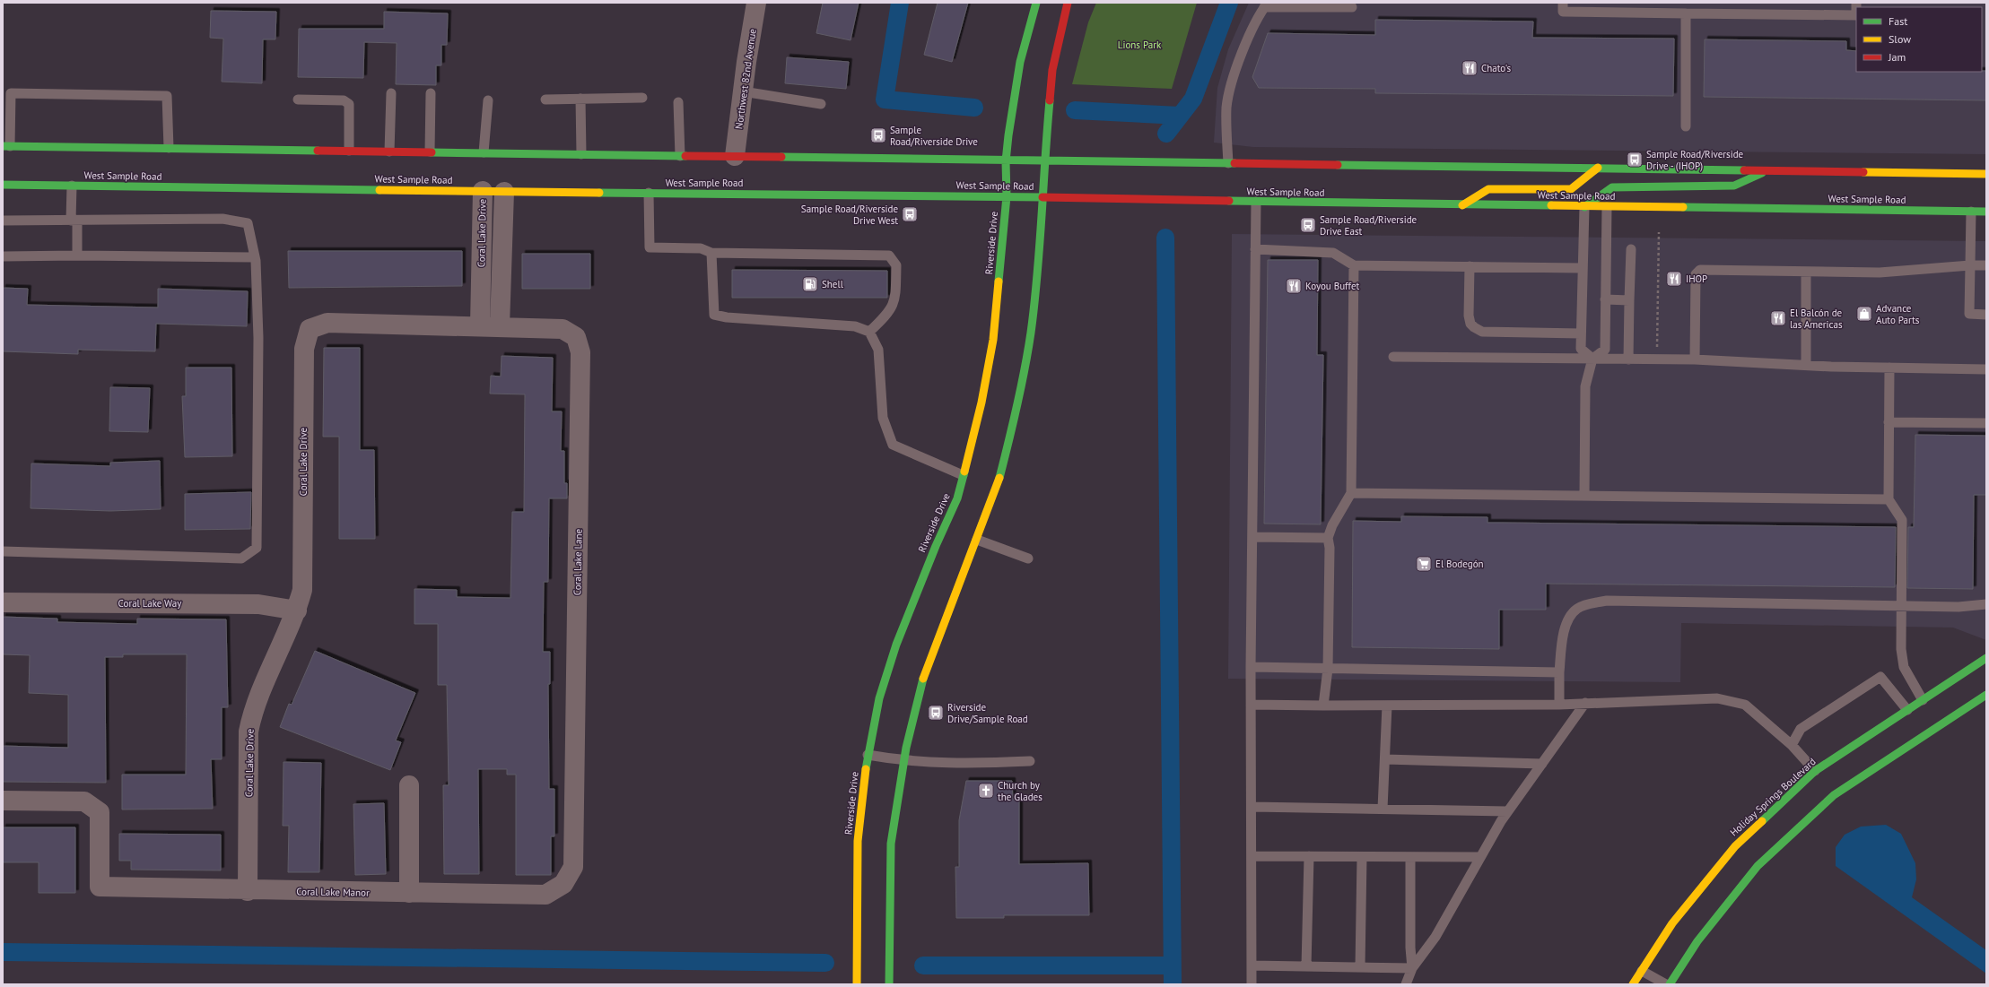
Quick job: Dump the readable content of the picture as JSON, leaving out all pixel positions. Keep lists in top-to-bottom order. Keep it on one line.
{"streets":{"main road":["West Sample Road","Riverside Drive","Holiday Springs Boulevard"],"street":["Northwest 82nd Avenue","Coral Lake Drive","Coral Lake Lane","Coral Lake Way","Coral Lake Manor"]},"crossings":[["West Sample Road","Coral Lake Drive"],["West Sample Road","Riverside Drive"],["Coral Lake Drive","Coral Lake Lane"],["Coral Lake Drive","Coral Lake Way"],["Coral Lake Drive","Coral Lake Manor"],["Coral Lake Lane","Coral Lake Manor"]],"parks":["Lions Park"],"places":{"restaurant":["Chato's","IHOP","Koyou Buffet","El Balcón de las Americas"],"bus stop":["Sample Road/Riverside Drive","Sample Road/Riverside Drive - (IHOP)","Sample Road/Riverside Drive West","Sample Road/Riverside Drive East","Riverside Drive/Sample Road"],"fuel station":["Shell"],"shop":["Advance Auto Parts"],"supermarket":["El Bodegón"],"church":["Church by the Glades"]},"legend":["Fast","Slow","Jam"]}
